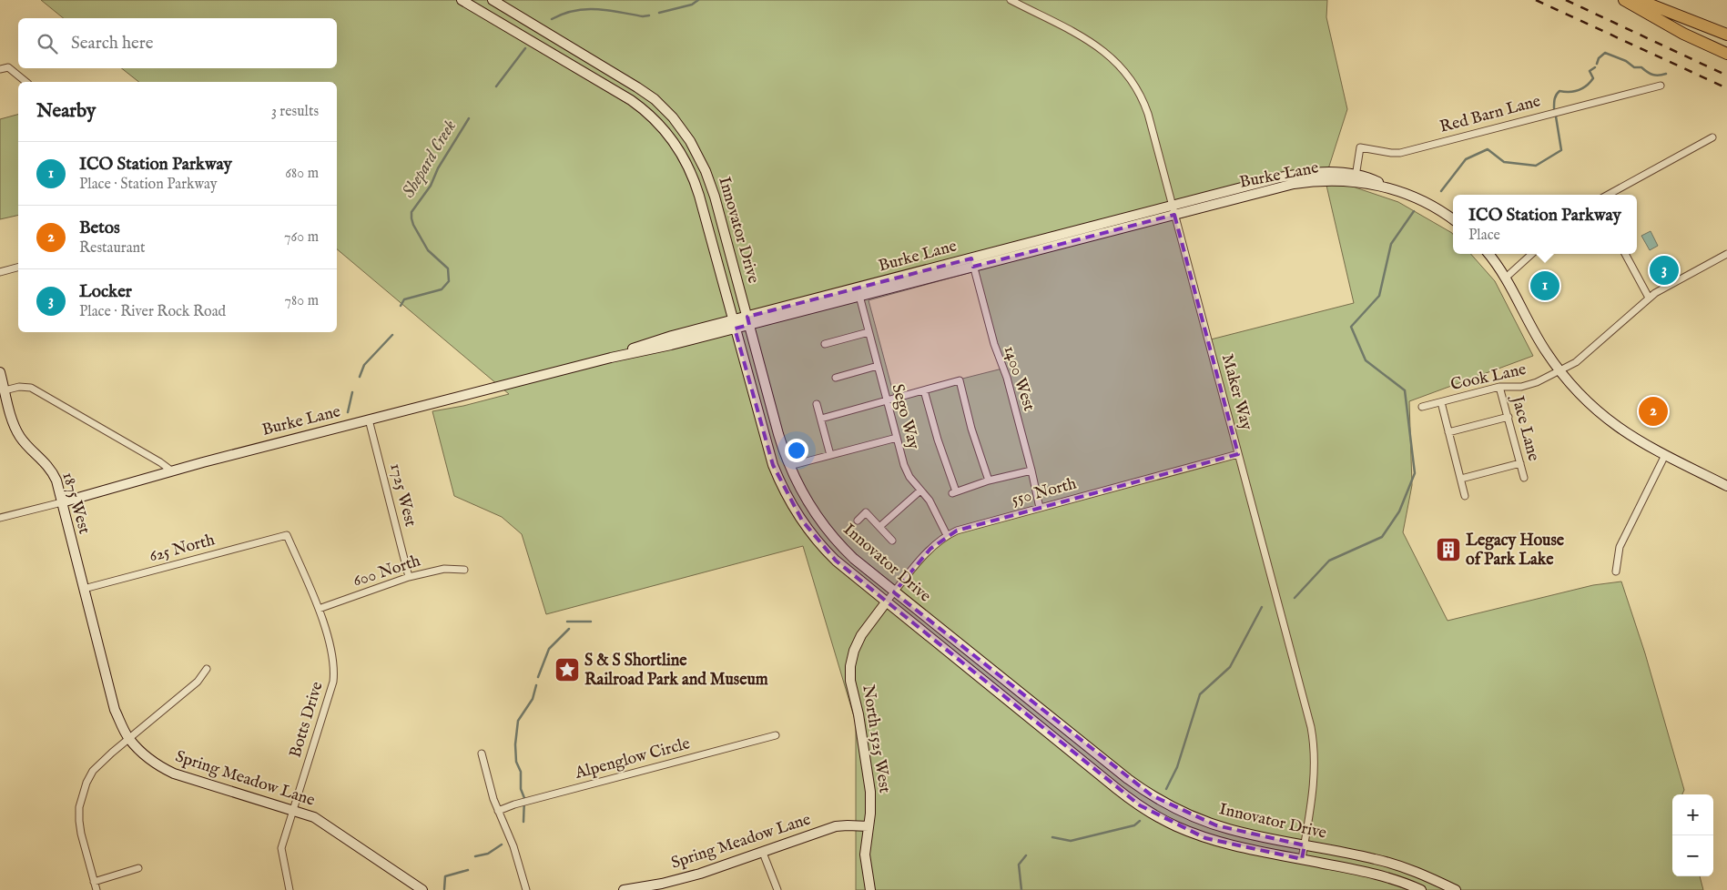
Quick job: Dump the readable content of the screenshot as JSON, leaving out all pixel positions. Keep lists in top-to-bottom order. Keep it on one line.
{"streets":{"street":["Red Barn Lane","Burke Lane","Innovator Drive","Cook Lane","1400 West","Maker Way","Sego Way","Jace Lane","550 North","1725 West","1875 West","625 North","600 North","Botts Drive","North 1525 West","Alpenglow Circle","Spring Meadow Lane"]},"crossings":[["Red Barn Lane","Burke Lane"],["Burke Lane","Innovator Drive"],["Burke Lane","1400 West"],["Burke Lane","Maker Way"],["Burke Lane","Sego Way"],["Burke Lane","1725 West"],["Burke Lane","1875 West"],["Innovator Drive","Maker Way"],["Innovator Drive","550 North"],["Innovator Drive","North 1525 West"],["Cook Lane","Jace Lane"],["1400 West","550 North"],["Maker Way","550 North"],["Sego Way","550 North"],["550 North","North 1525 West"],["1725 West","600 North"],["1875 West","625 North"],["1875 West","Spring Meadow Lane"],["625 North","Botts Drive"],["600 North","Botts Drive"],["Botts Drive","Spring Meadow Lane"],["North 1525 West","Spring Meadow Lane"]],"water":["Shepard Creek"],"places":{"building":["Legacy House of Park Lake"],"place":["S & S Shortline Railroad Park and Museum"]},"page":{"search":"Search here","heading":["Nearby","3 results"],"list":[{"mark":"1","name":"ICO Station Parkway","note":"Place · Station Parkway","value":"680 m"},{"mark":"2","name":"Betos","note":"Restaurant","value":"760 m"},{"mark":"3","name":"Locker","note":"Place · River Rock Road","value":"780 m"}],"popup":["ICO Station Parkway","Place"],"pins":["3","1","2"],"map_buttons":["+","−"]}}
